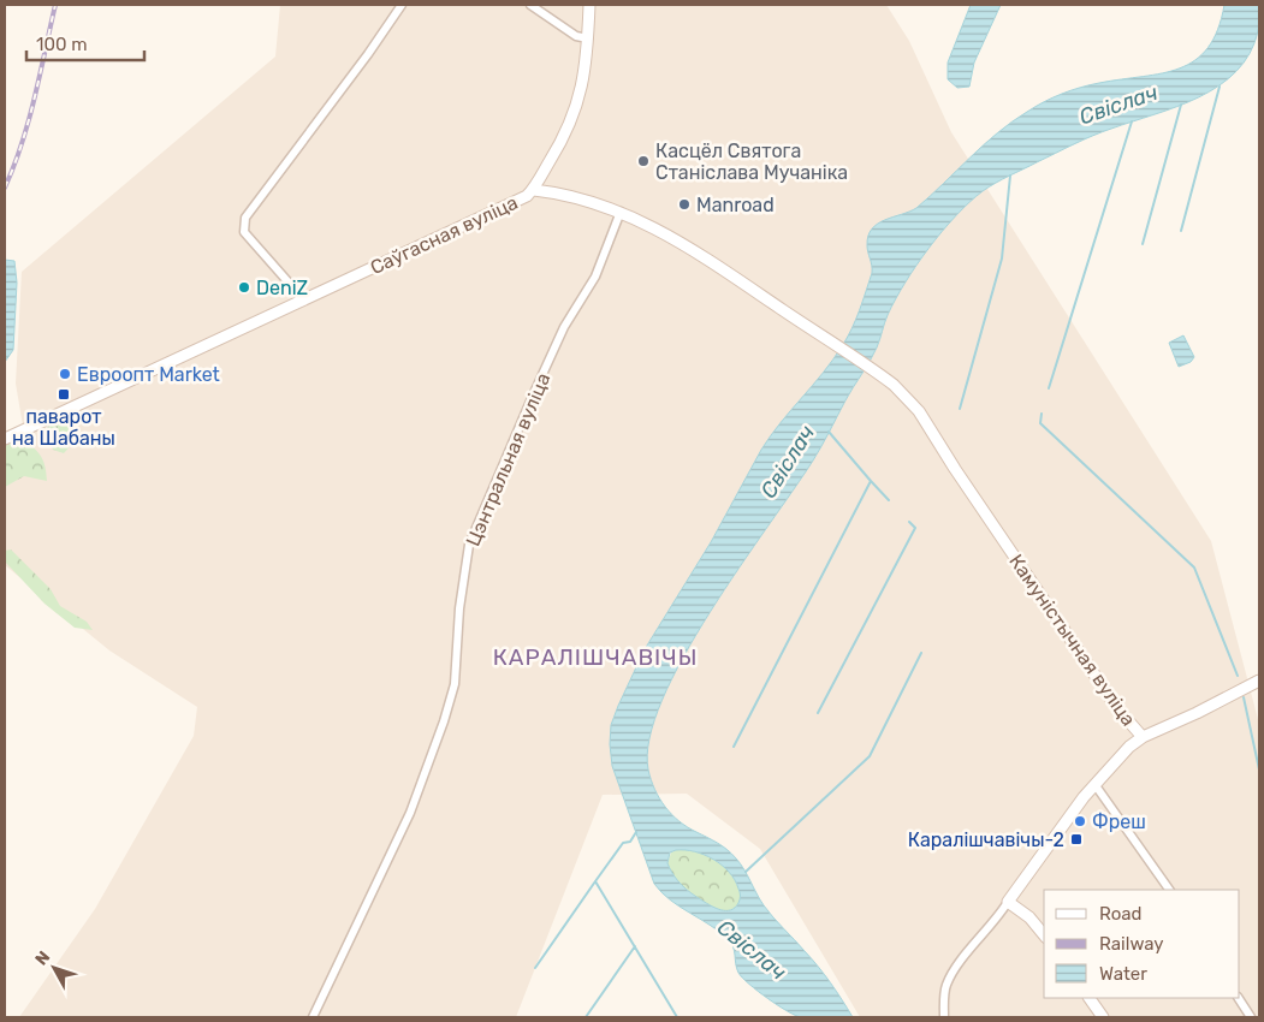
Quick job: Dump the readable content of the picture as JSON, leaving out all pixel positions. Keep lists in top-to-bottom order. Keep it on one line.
{"streets":{"street":["Саўгасная вуліца","Цэнтральная вуліца","Камуністычная вуліца"]},"crossings":[["Цэнтральная вуліца","Камуністычная вуліца"]],"districts":["КАРАЛІШЧАВІЧЫ"],"water":["Свіслач"],"places":{"other":["Касцёл Святога Станіслава Мучаніка","Manroad","DeniZ","Евроопт Market","Фреш"],"transit":["паварот на Шабаны","Каралішчавічы-2"]},"legend":["Road","Railway","Water"],"scale_bar":"100 m","north":"top left"}
